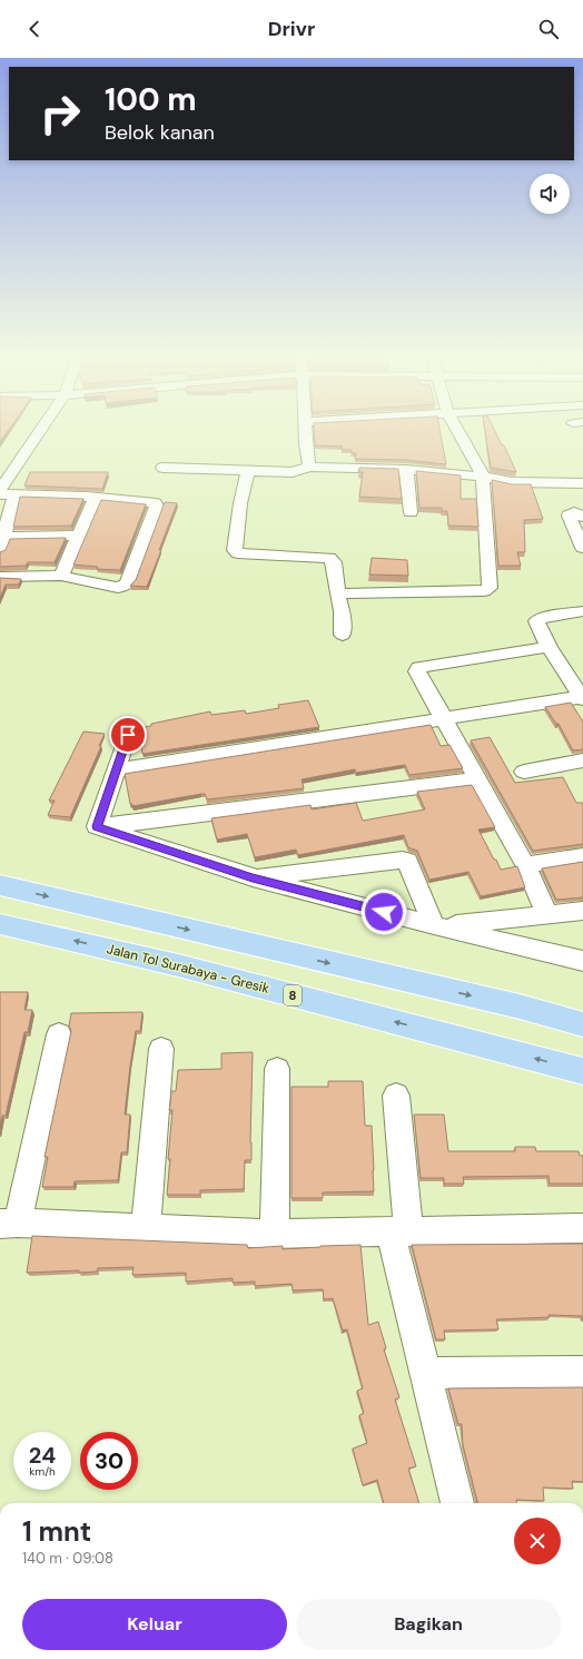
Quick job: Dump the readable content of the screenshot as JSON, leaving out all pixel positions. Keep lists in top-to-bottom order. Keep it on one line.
{"streets":{"highway":["Jalan Tol Surabaya - Gresik","8"]},"page":{"header":"Drivr","turn":["100 m","Belok kanan"],"speed":"24 km/h","limit":"30","heading":["1 mnt","140 m · 09:08"],"buttons":["Keluar","Bagikan"]}}
